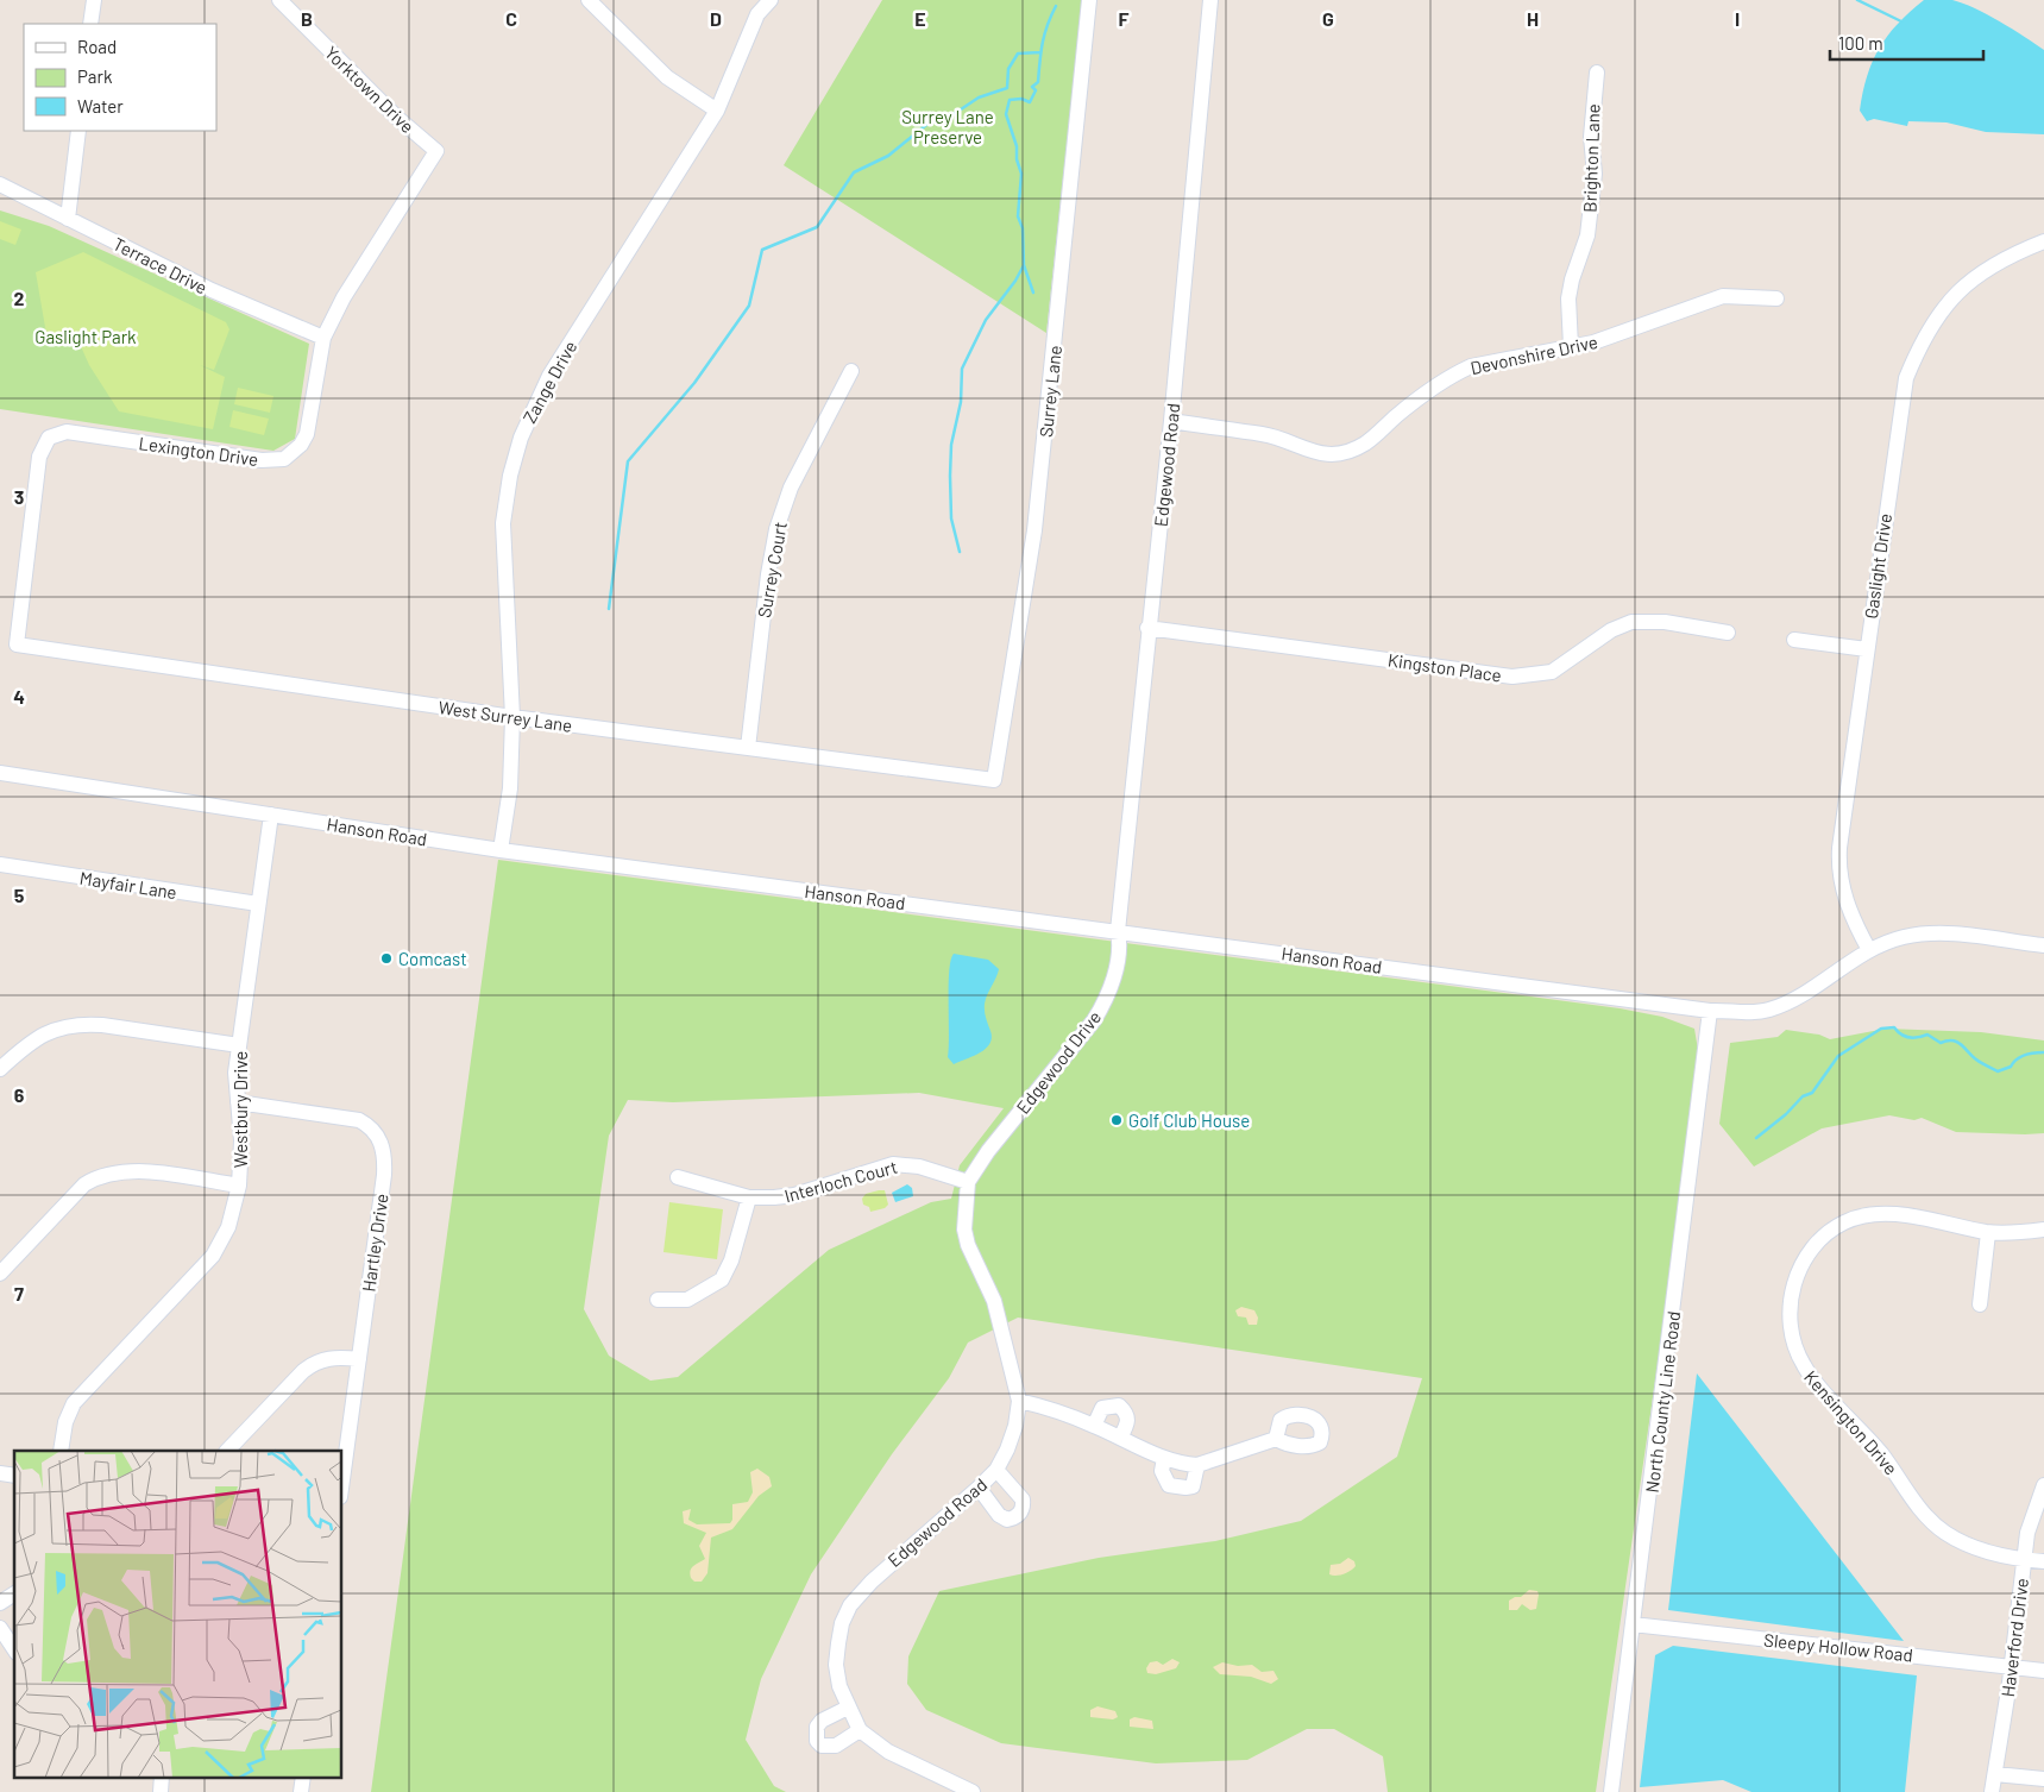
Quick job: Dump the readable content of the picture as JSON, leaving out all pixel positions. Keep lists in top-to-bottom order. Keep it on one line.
{"streets":{"street":["Yorktown Drive","Brighton Lane","Terrace Drive","Devonshire Drive","Zange Drive","Surrey Lane","Lexington Drive","Edgewood Road","Gaslight Drive","Surrey Court","Kingston Place","West Surrey Lane","Hanson Road","Mayfair Lane","Edgewood Drive","Westbury Drive","Interloch Court","Hartley Drive","North County Line Road","Kensington Drive","Haverford Drive","Sleepy Hollow Road"]},"crossings":[["Yorktown Drive","Lexington Drive"],["Brighton Lane","Devonshire Drive"],["Terrace Drive","Lexington Drive"],["Devonshire Drive","Edgewood Road"],["Zange Drive","West Surrey Lane"],["Zange Drive","Hanson Road"],["Surrey Lane","West Surrey Lane"],["Lexington Drive","West Surrey Lane"],["Edgewood Road","Kingston Place"],["Edgewood Road","Hanson Road"],["Edgewood Road","Edgewood Drive"],["Edgewood Road","Interloch Court"],["Gaslight Drive","Hanson Road"],["Surrey Court","West Surrey Lane"],["Hanson Road","Edgewood Drive"],["Hanson Road","Westbury Drive"],["Hanson Road","North County Line Road"],["Mayfair Lane","Westbury Drive"],["Edgewood Drive","Interloch Court"],["Westbury Drive","Hartley Drive"],["North County Line Road","Sleepy Hollow Road"],["Kensington Drive","Haverford Drive"],["Haverford Drive","Sleepy Hollow Road"]],"parks":["Surrey Lane Preserve","Gaslight Park"],"places":["Comcast","Golf Club House"],"legend":["Road","Park","Water"],"scale_bar":"100 m","grid":{"columns":["B","C","D","E","F","G","H","I"],"rows":["2","3","4","5","6","7"]}}
